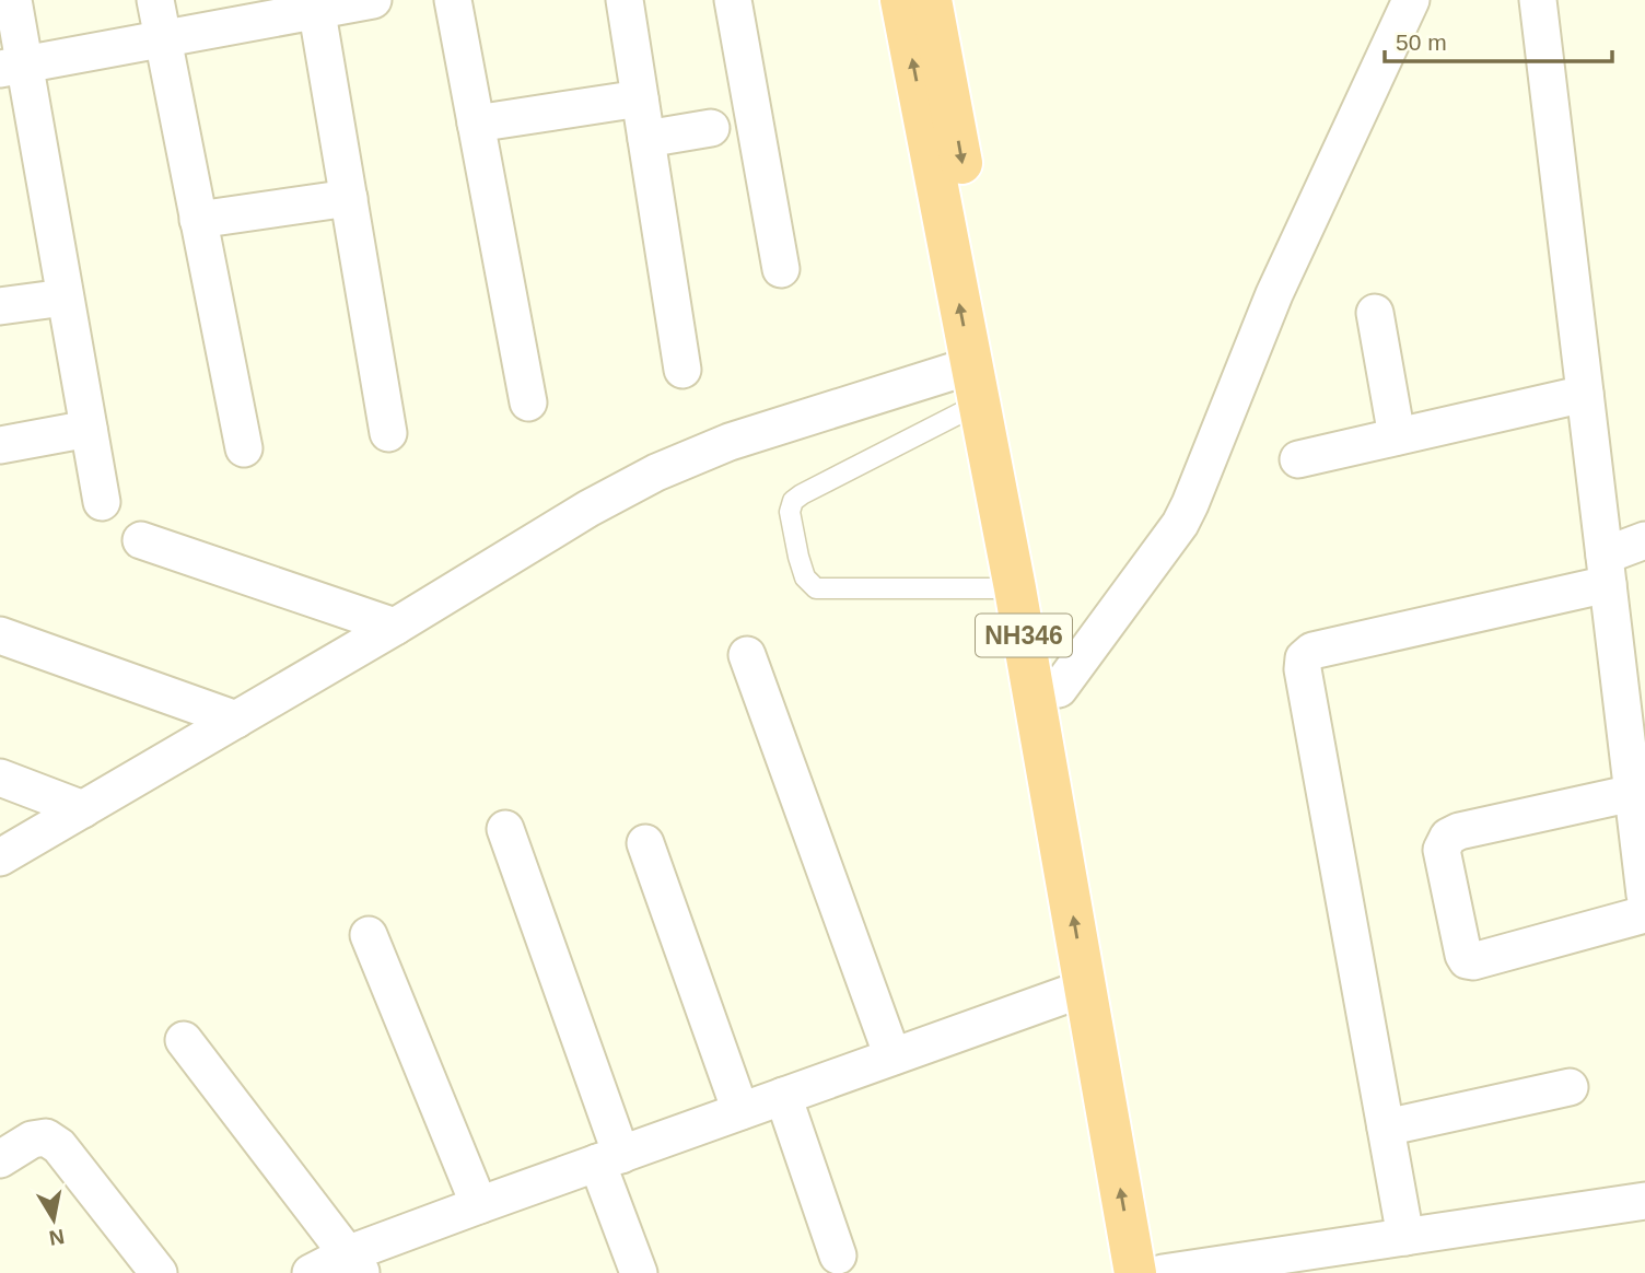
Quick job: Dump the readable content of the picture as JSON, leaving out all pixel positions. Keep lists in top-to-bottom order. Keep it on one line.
{"streets":{"highway":["NH346"]},"scale_bar":"50 m","north":"bottom"}
